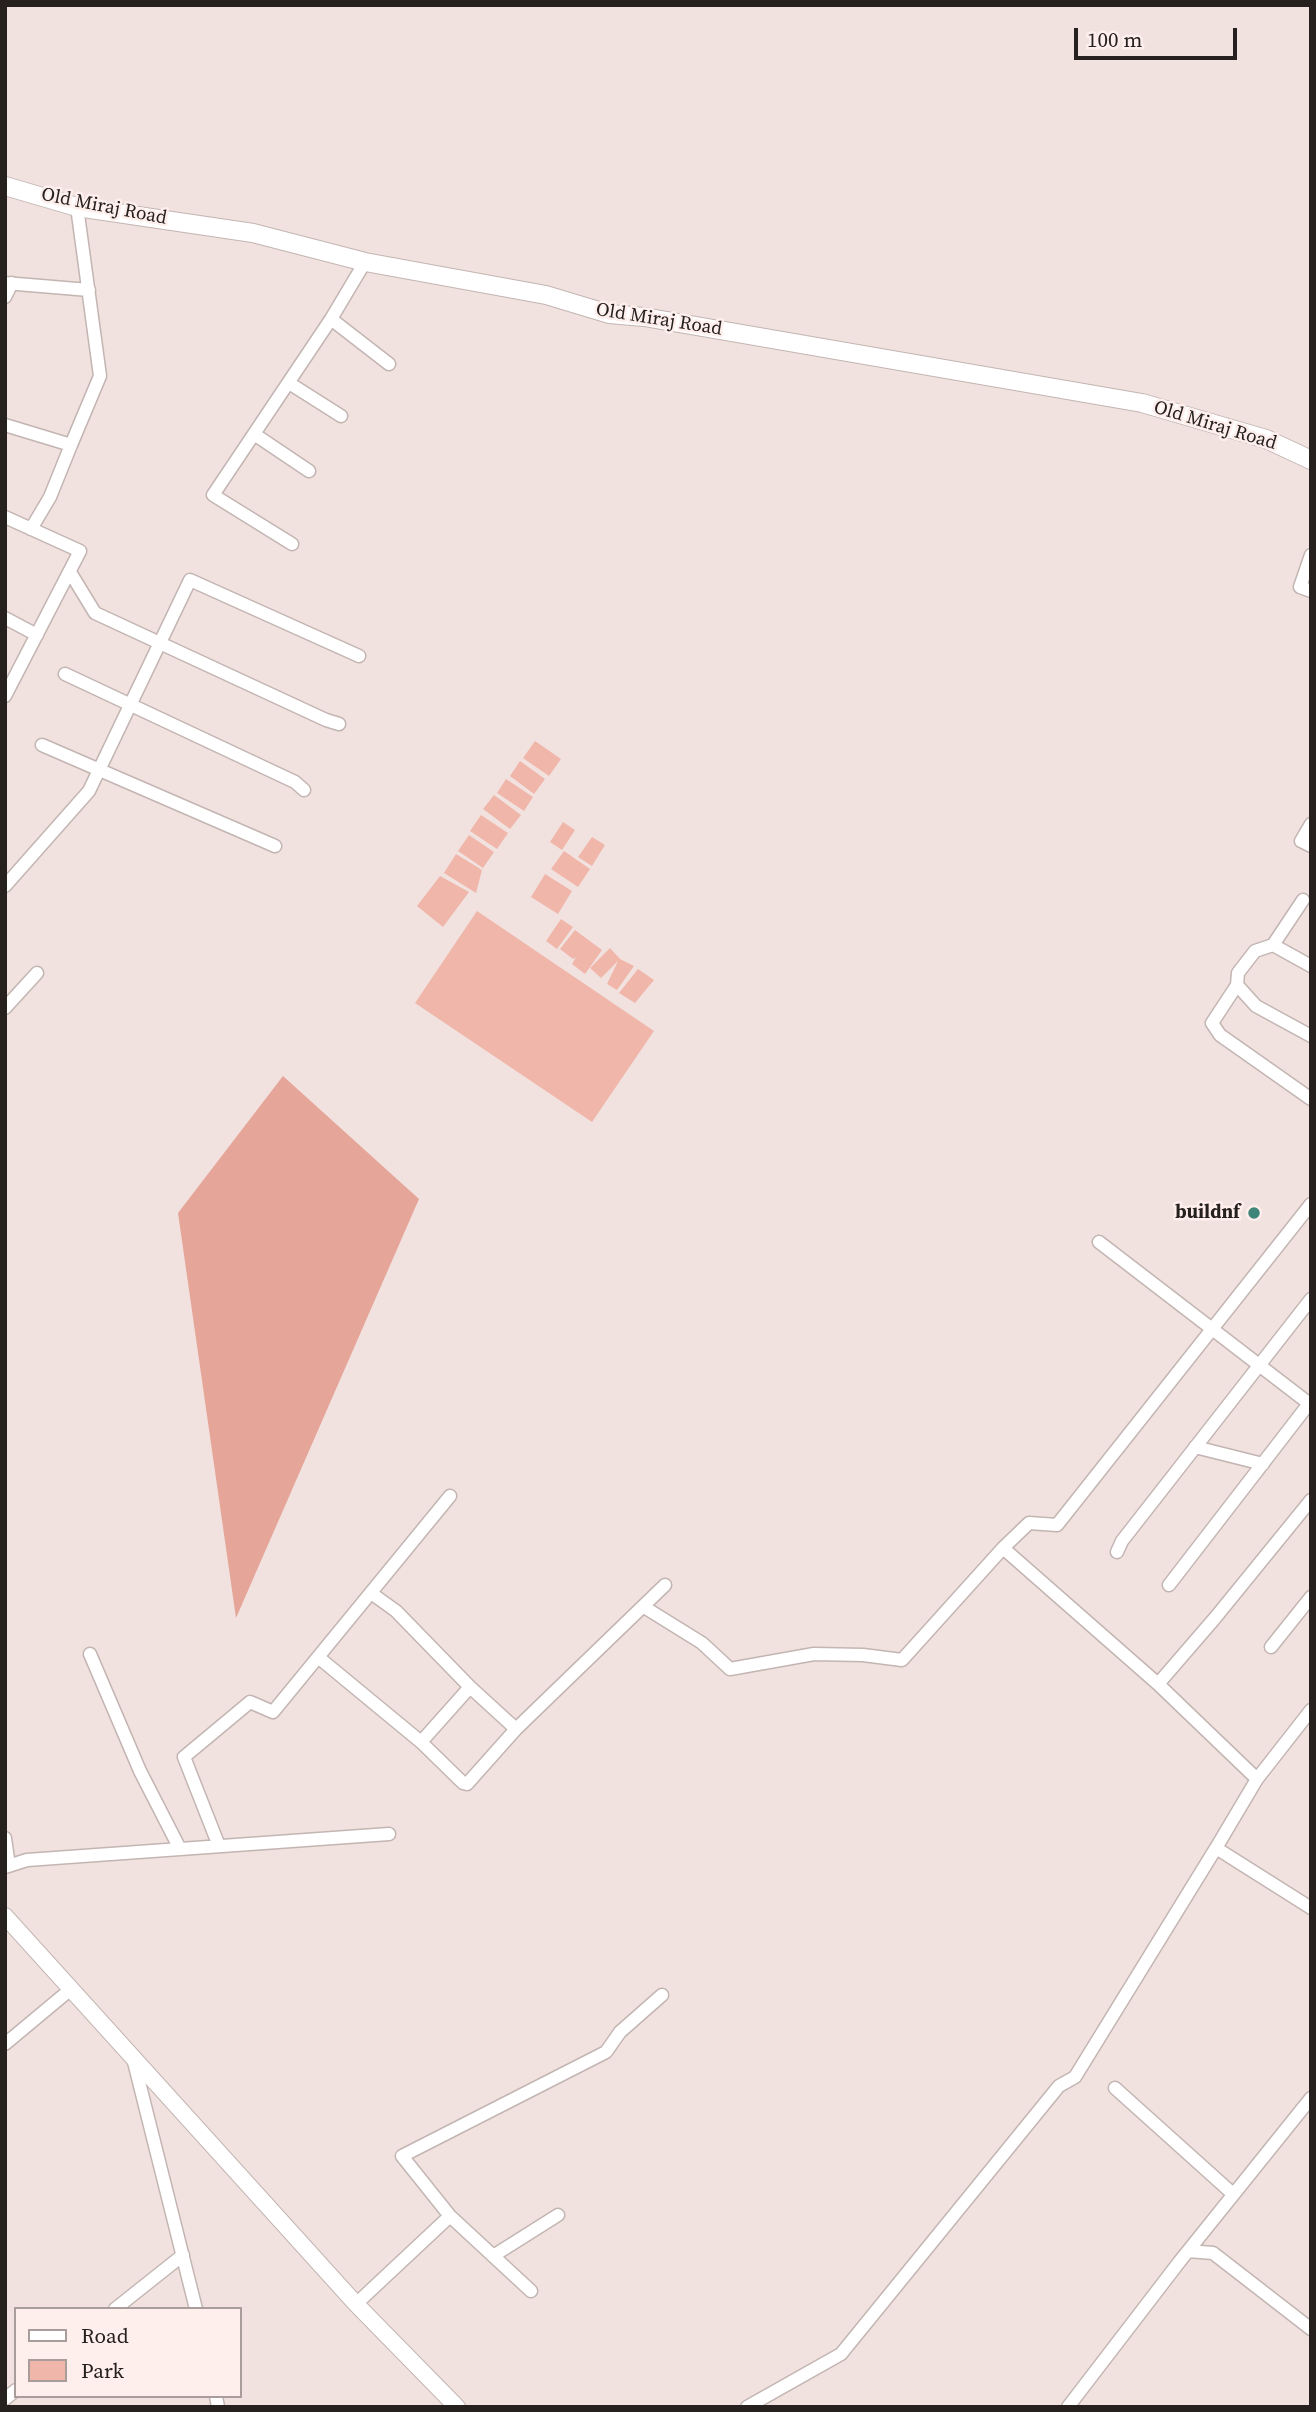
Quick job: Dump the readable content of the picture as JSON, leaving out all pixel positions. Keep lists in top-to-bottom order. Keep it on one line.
{"streets":{"main road":["Old Miraj Road"]},"places":["buildnf"],"legend":["Road","Park"],"scale_bar":"100 m"}
